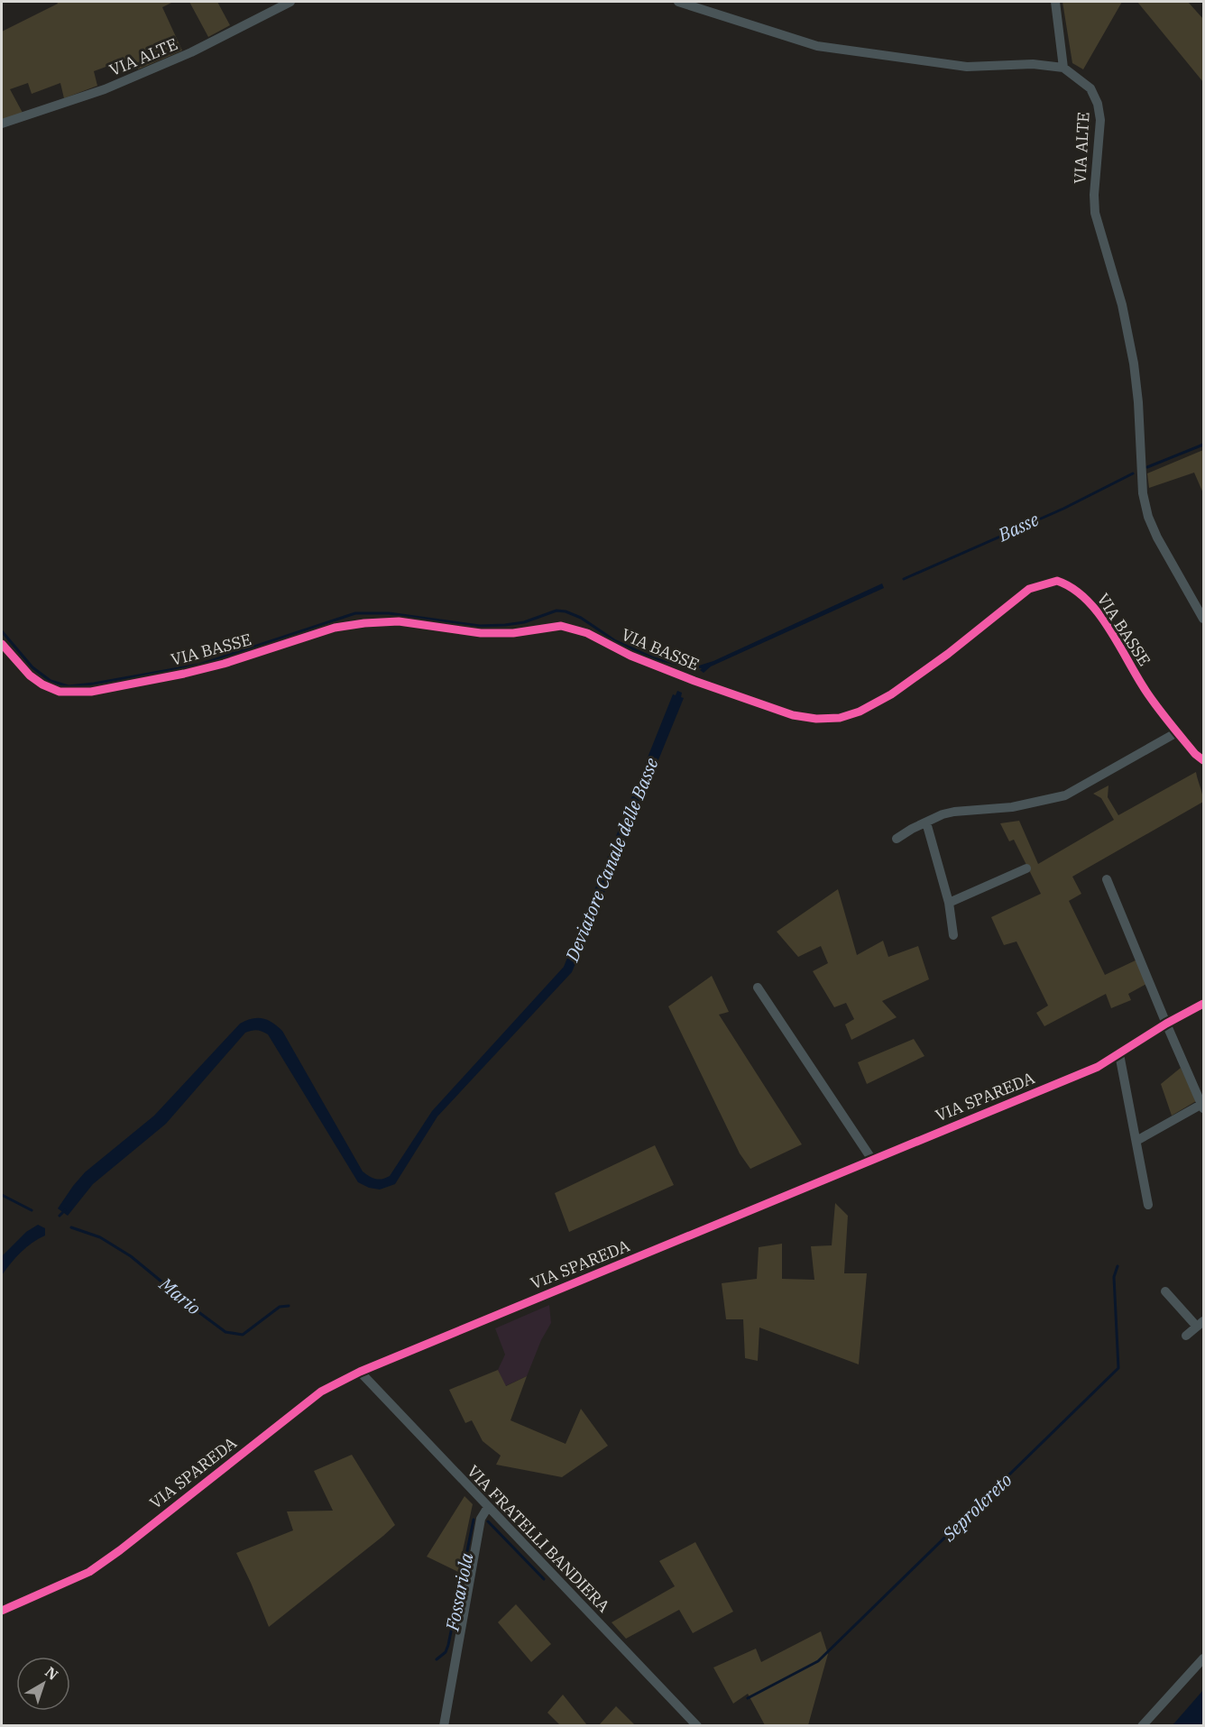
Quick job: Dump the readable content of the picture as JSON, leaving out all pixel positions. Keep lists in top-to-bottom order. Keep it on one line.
{"streets":{"street":["VIA ALTE","VIA BASSE","VIA SPAREDA","VIA FRATELLI BANDIERA"]},"crossings":[["VIA SPAREDA","VIA FRATELLI BANDIERA"]],"water":["Basse","Deviatore Canale delle Basse","Mario","Seprolcreto","Fossariola"],"north":"top right"}
